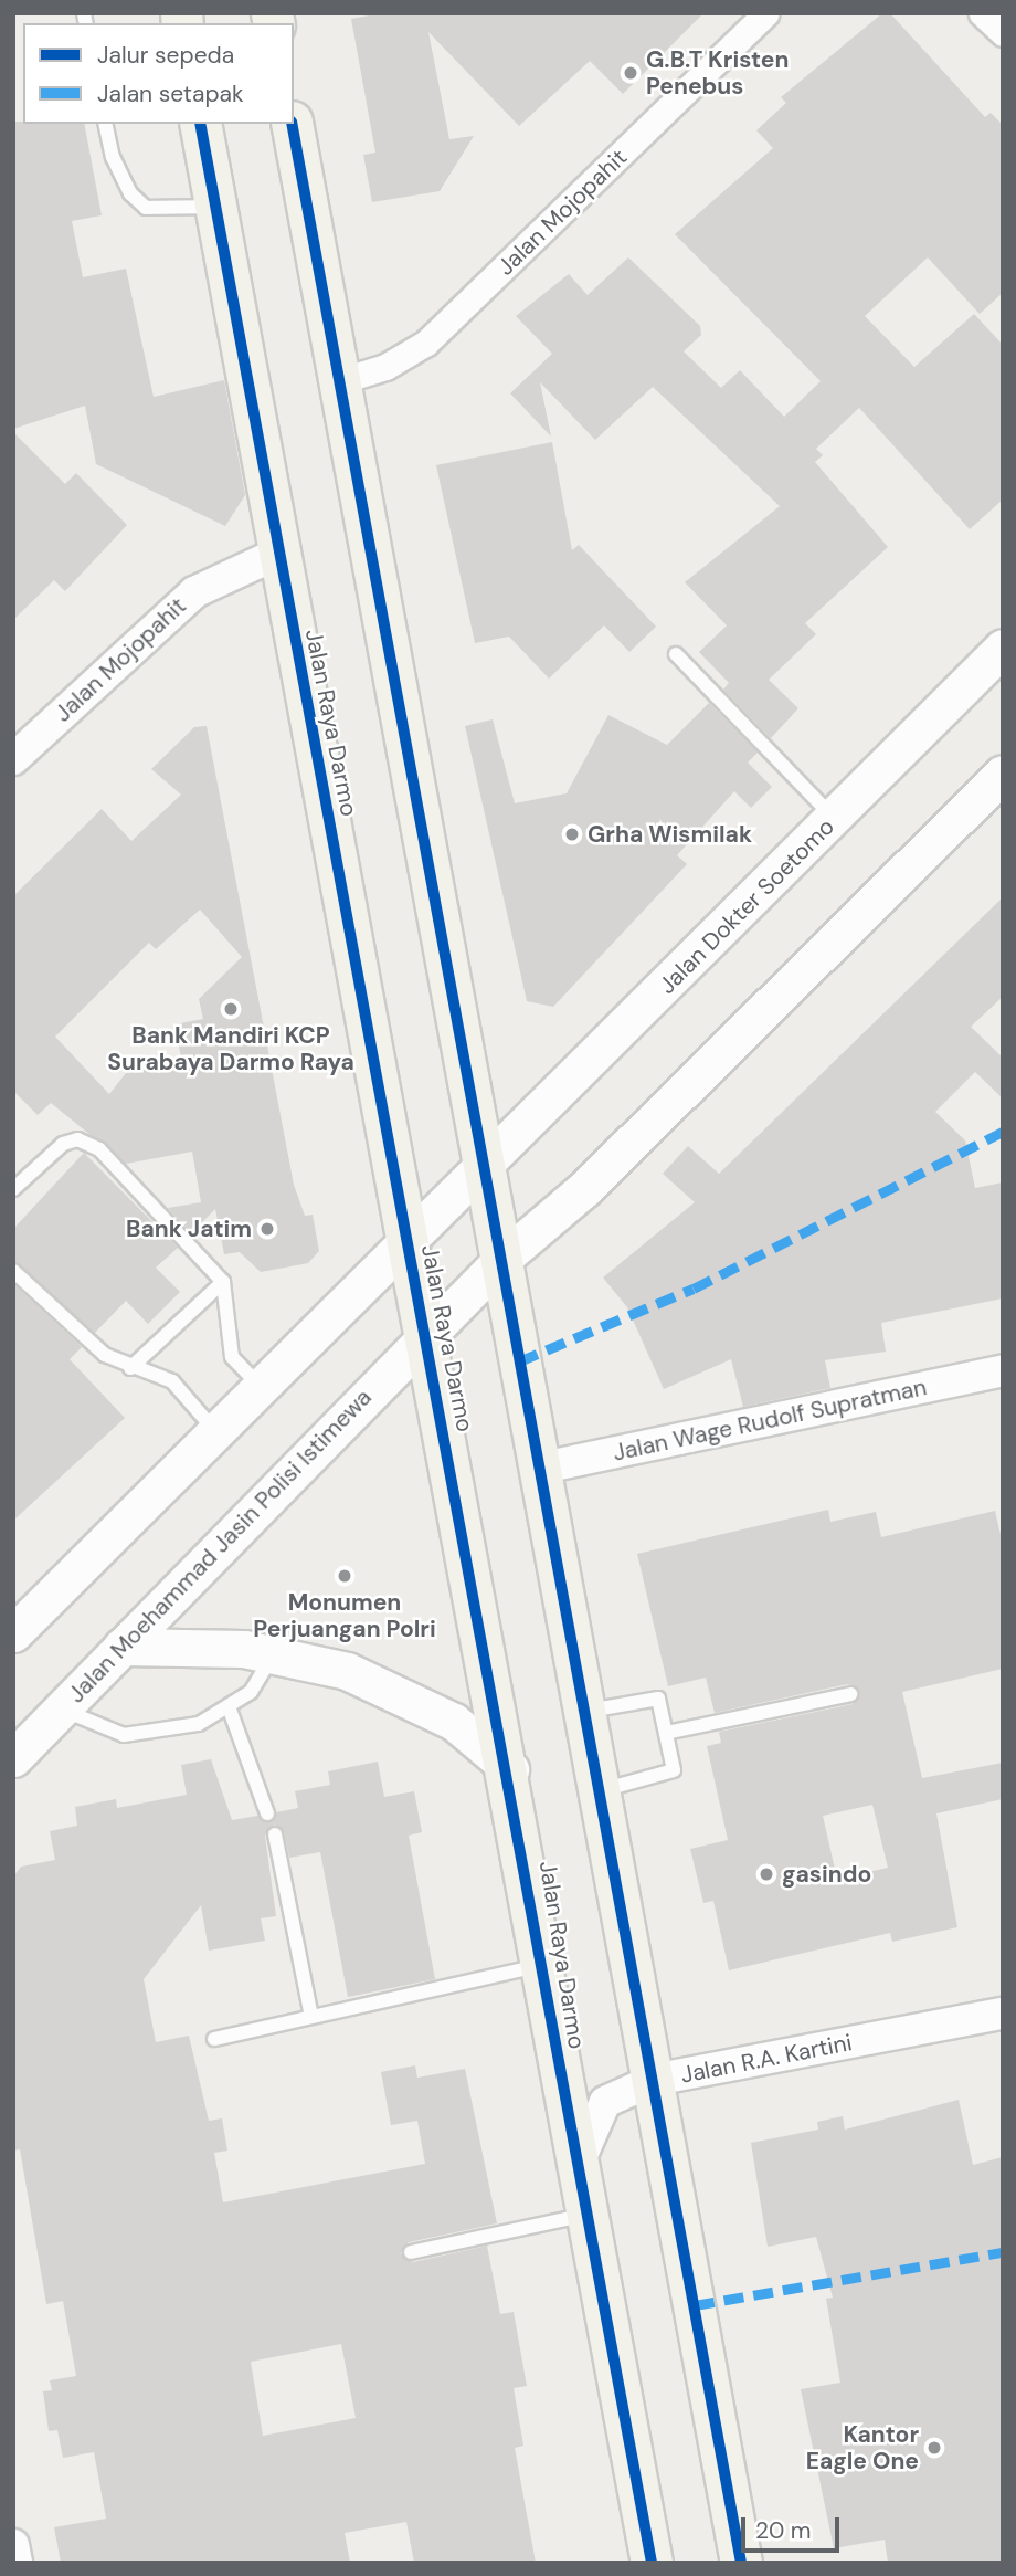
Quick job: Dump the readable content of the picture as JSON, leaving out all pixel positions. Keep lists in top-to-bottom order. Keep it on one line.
{"streets":{"main road":["Jalan Raya Darmo","Jalan Dokter Soetomo","Jalan Moehammad Jasin Polisi Istimewa"],"street":["Jalan Mojopahit","Jalan Wage Rudolf Supratman","Jalan R.A. Kartini"]},"crossings":[["Jalan Mojopahit","Jalan Raya Darmo"],["Jalan Raya Darmo","Jalan Dokter Soetomo"],["Jalan Raya Darmo","Jalan Moehammad Jasin Polisi Istimewa"],["Jalan Raya Darmo","Jalan R.A. Kartini"]],"places":["G.B.T Kristen Penebus","Grha Wismilak","Bank Mandiri KCP Surabaya Darmo Raya","Bank Jatim","Monumen Perjuangan Polri","gasindo","Kantor Eagle One"],"legend":["Jalur sepeda","Jalan setapak"],"scale_bar":"20 m"}
